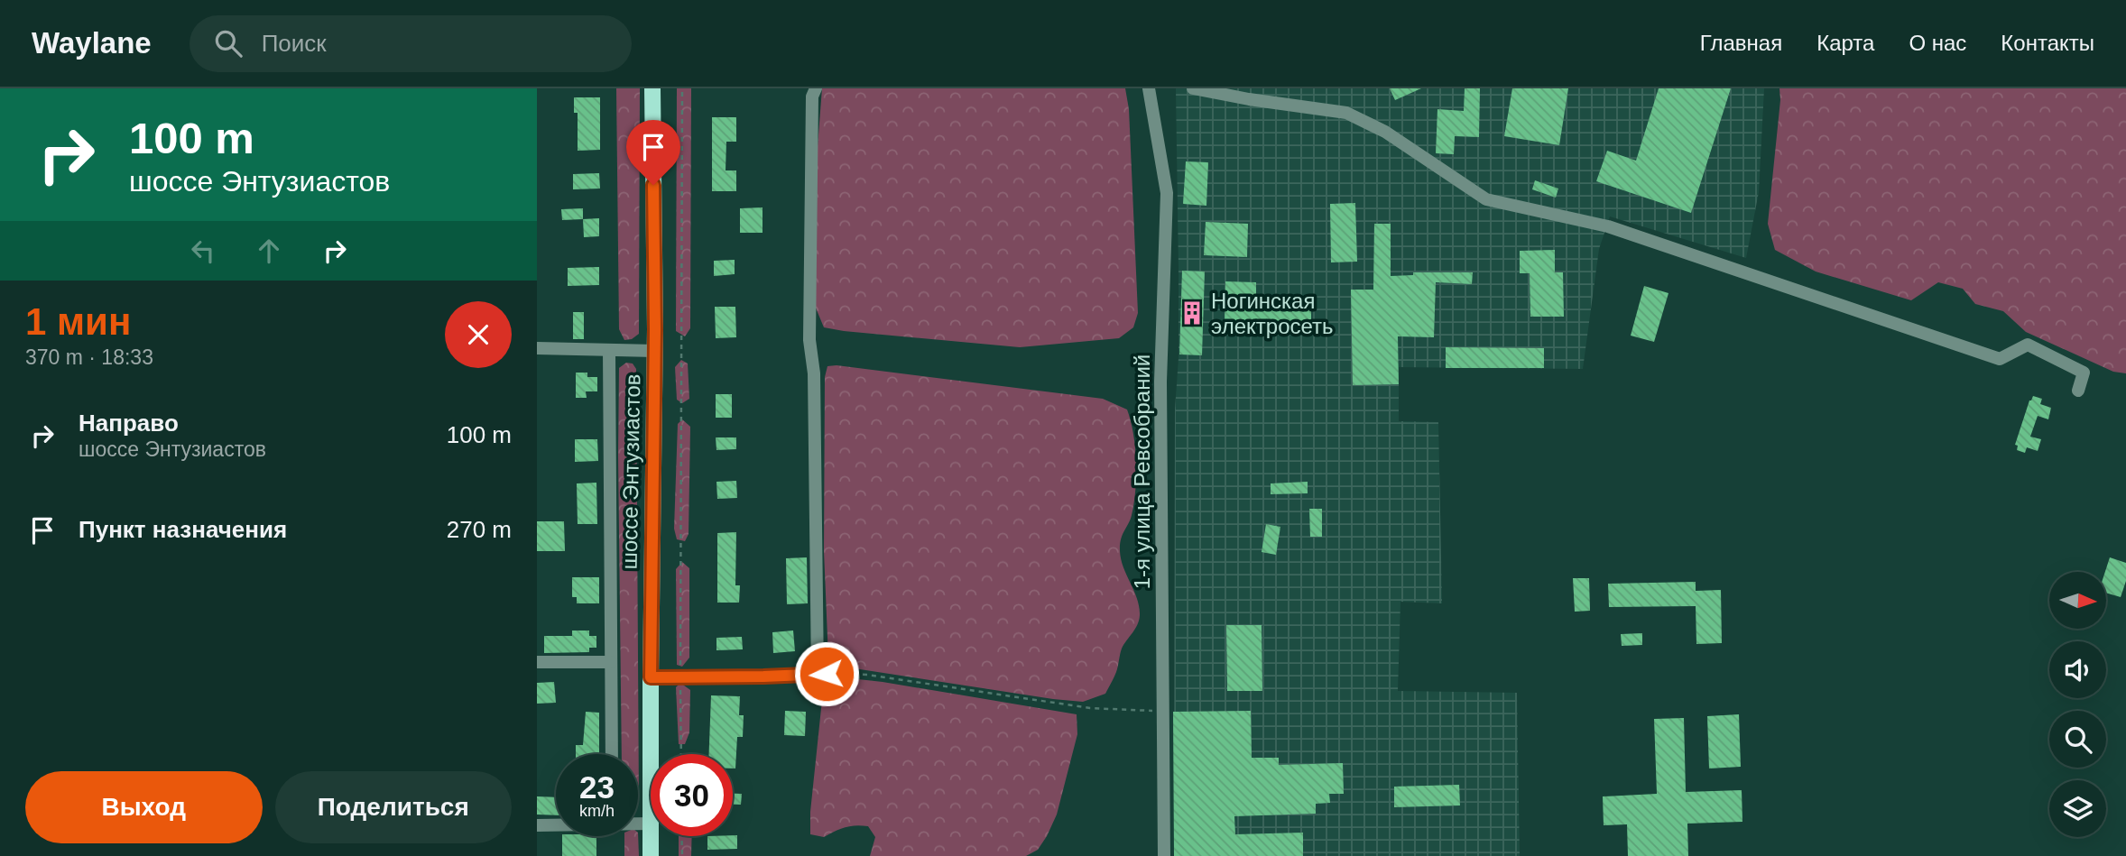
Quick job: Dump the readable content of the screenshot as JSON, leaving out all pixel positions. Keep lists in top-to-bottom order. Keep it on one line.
{"streets":{"main road":["шоссе Энтузиастов"],"street":["1-я улица Ревсобраний"]},"places":{"building":["Ногинская электросеть"]},"north":"right","page":{"header":"Waylane","search":"Поиск","nav":["Главная","Карта","О нас","Контакты"],"turn":["100 m","шоссе Энтузиастов"],"heading":["1 мин","370 m · 18:33"],"list":[{"name":"Направо","note":"шоссе Энтузиастов","value":"100 m"},{"name":"Пункт назначения","value":"270 m"}],"speed":"23 km/h","limit":"30","buttons":["Выход","Поделиться"]}}
